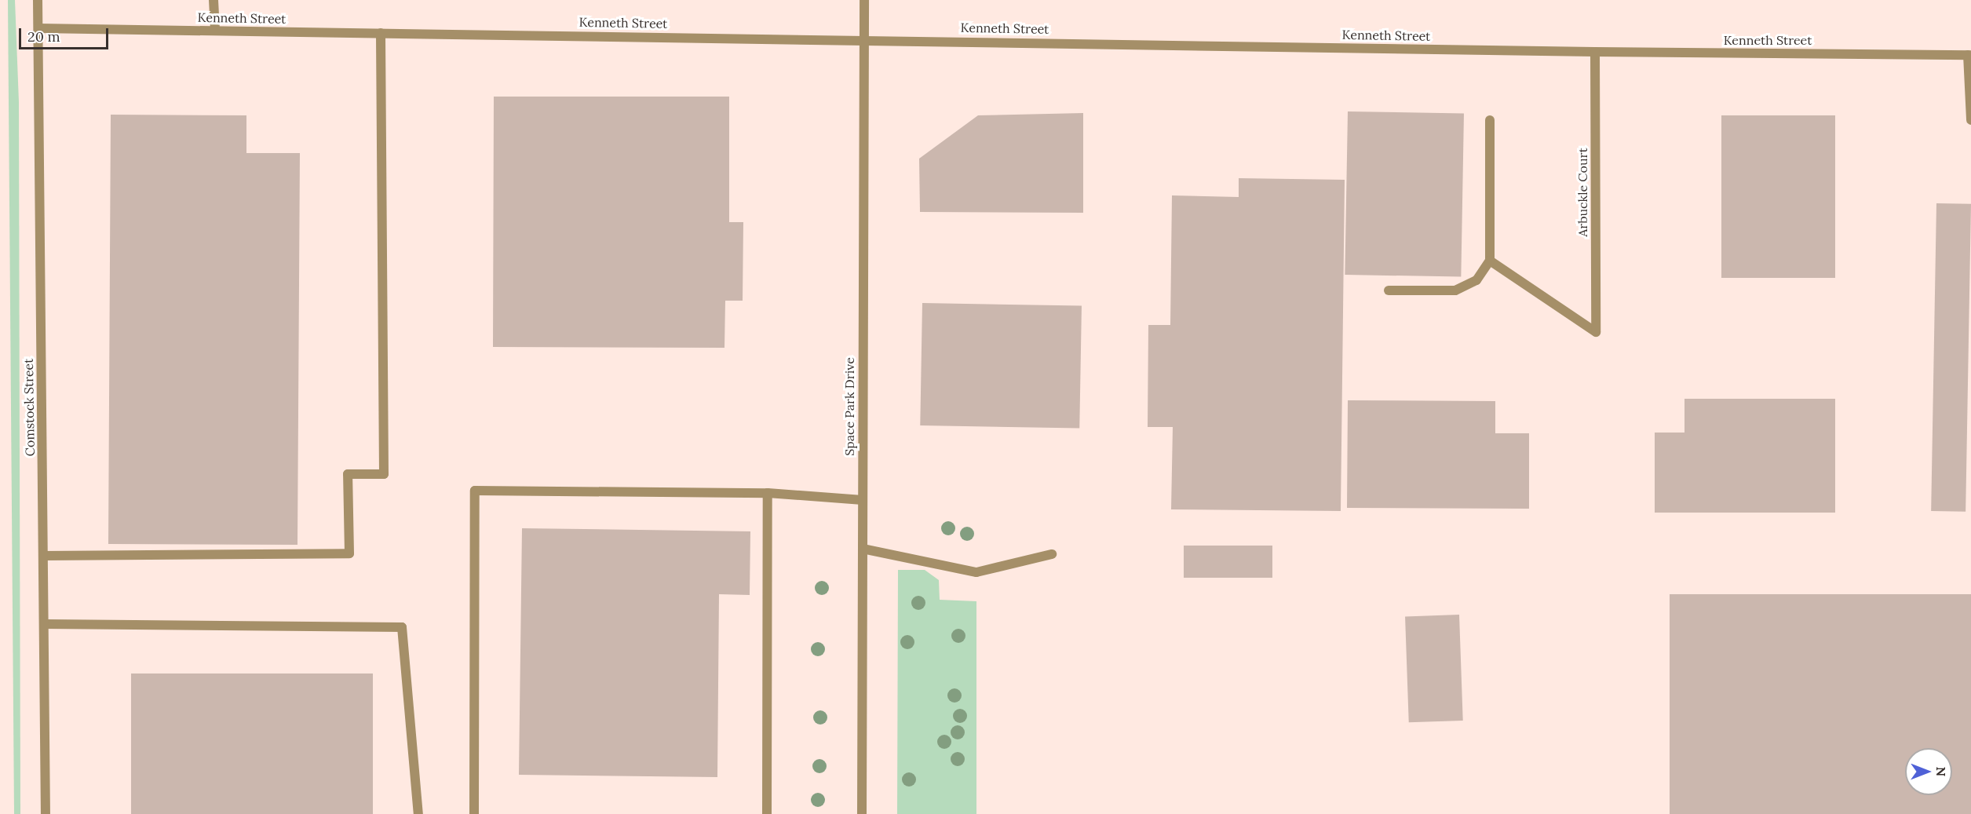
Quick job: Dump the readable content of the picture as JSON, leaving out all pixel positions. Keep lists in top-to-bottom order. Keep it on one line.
{"streets":{"street":["Kenneth Street","Arbuckle Court","Space Park Drive","Comstock Street"]},"crossings":[["Kenneth Street","Arbuckle Court"],["Kenneth Street","Space Park Drive"],["Kenneth Street","Comstock Street"]],"scale_bar":"20 m","north":"right"}
